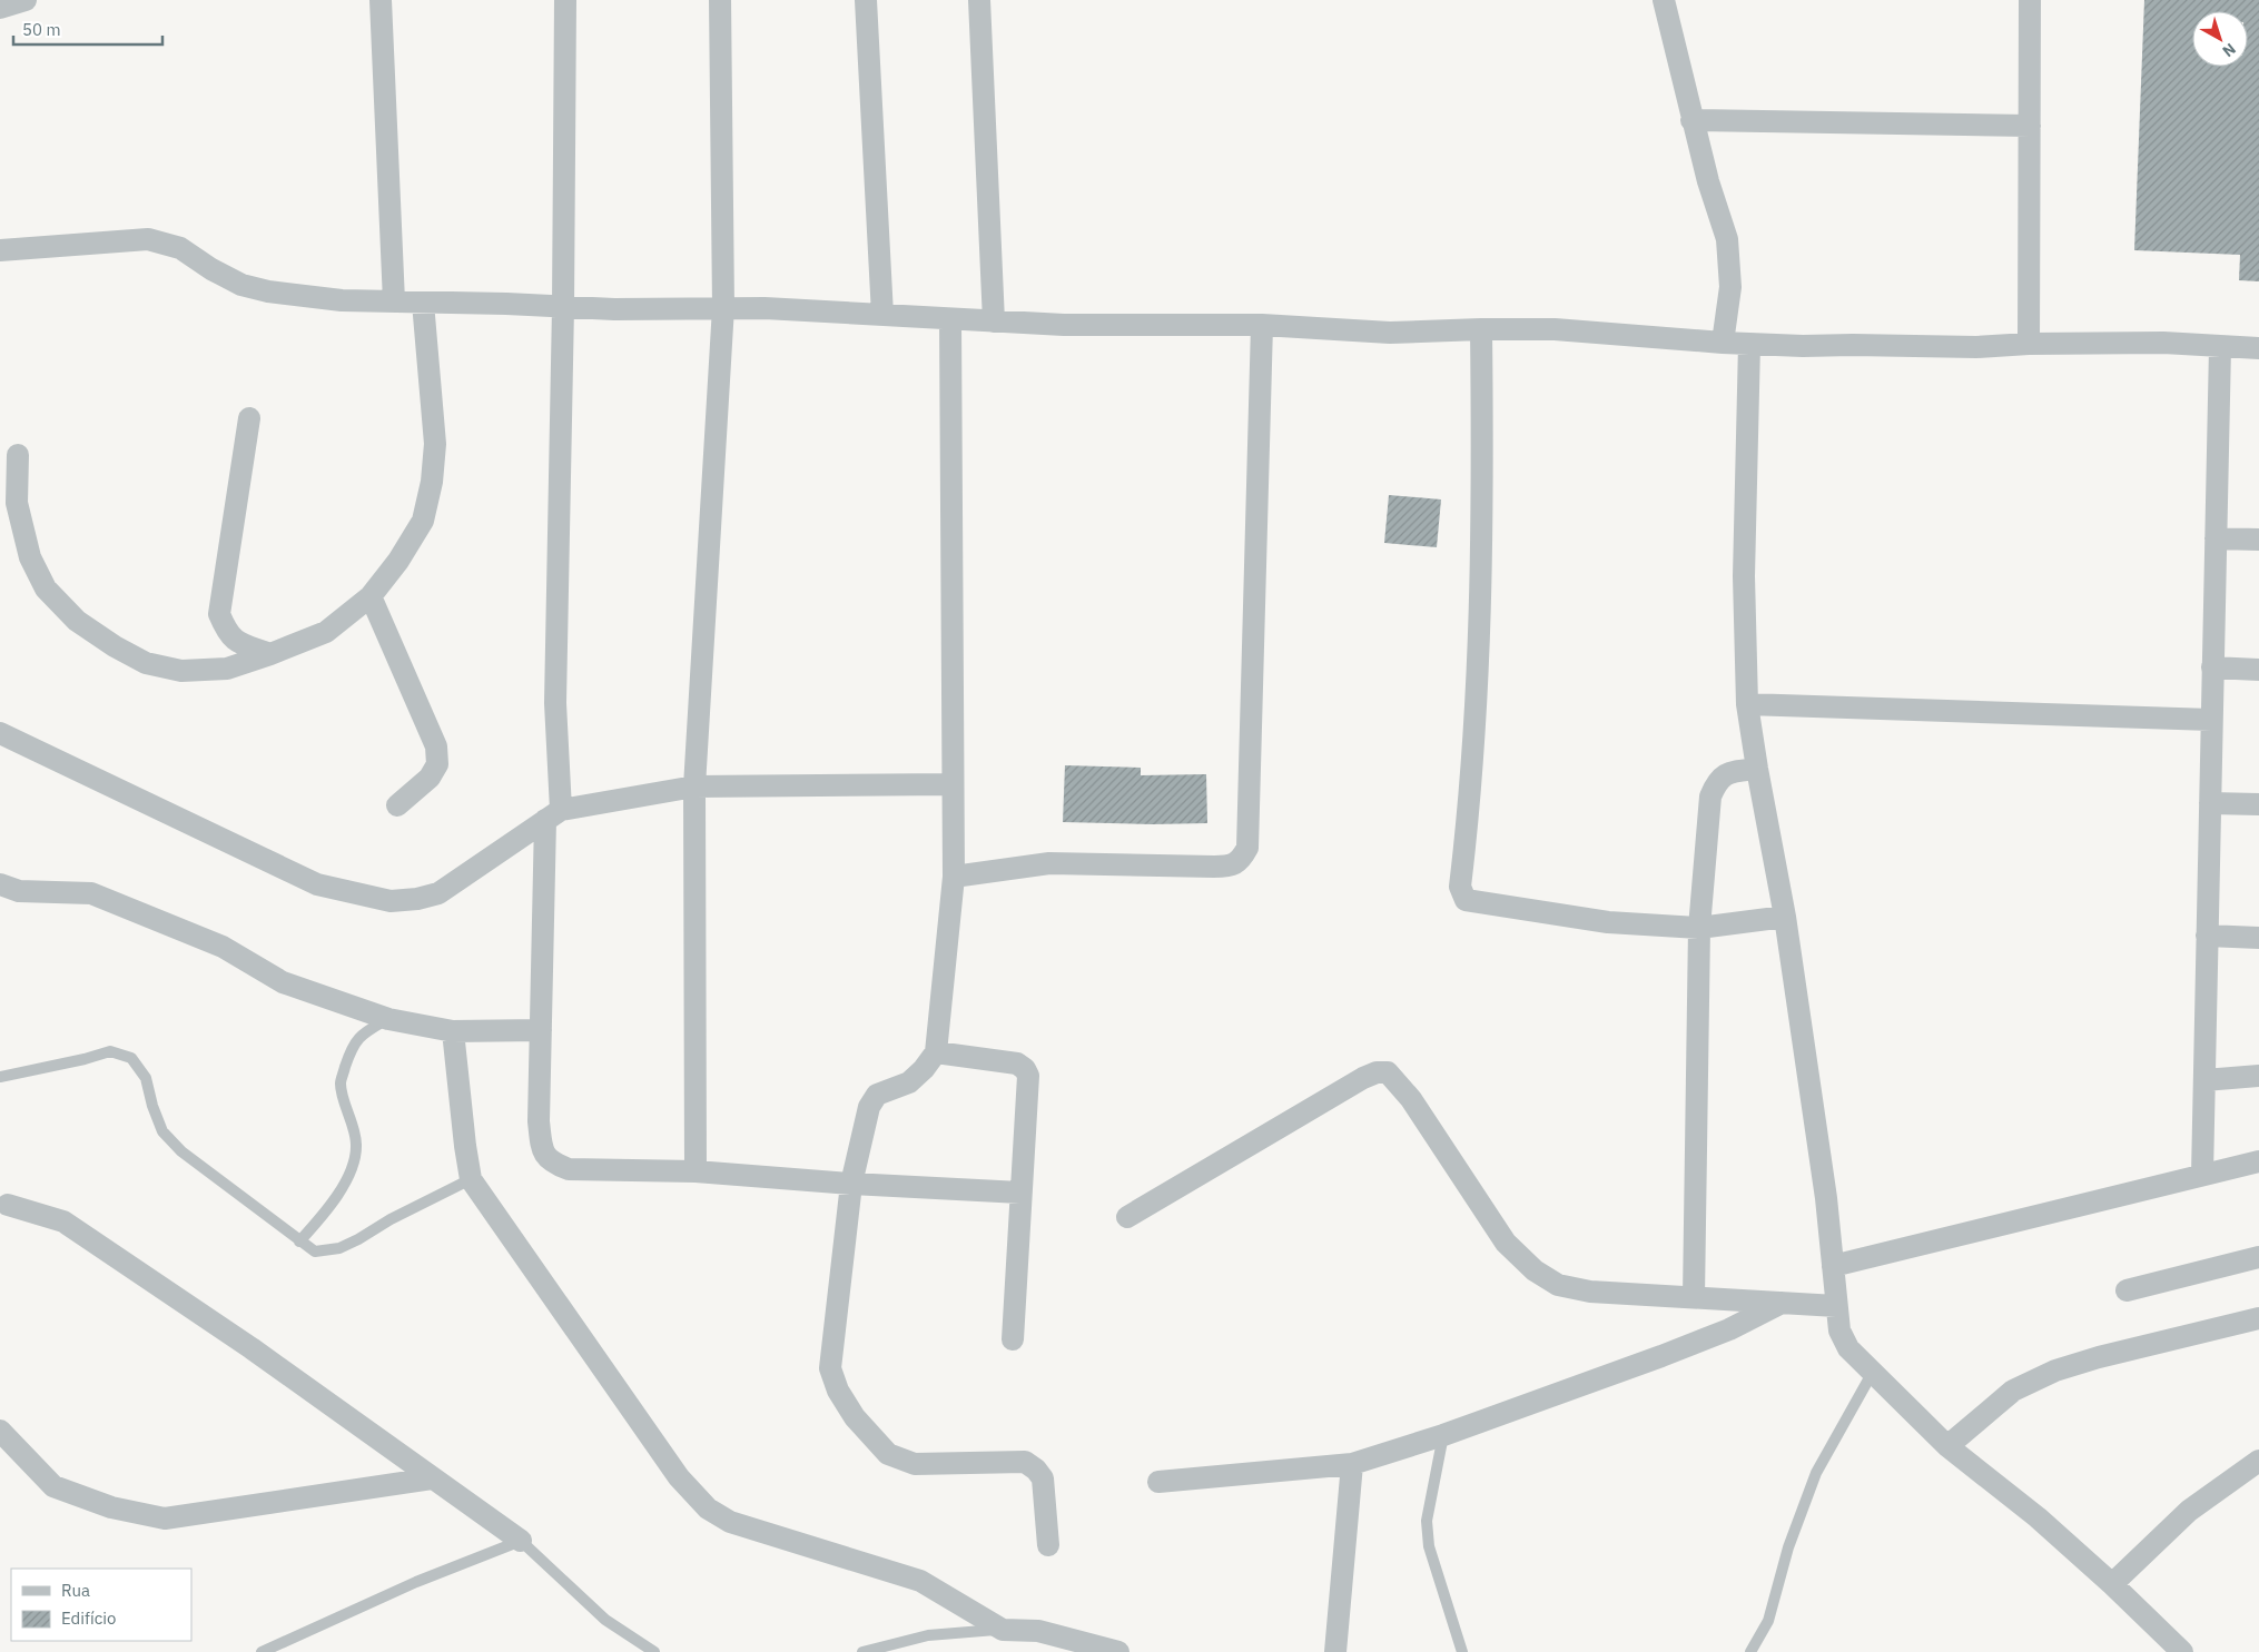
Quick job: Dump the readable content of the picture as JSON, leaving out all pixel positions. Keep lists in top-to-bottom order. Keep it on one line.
{"legend":["Rua","Edifício"],"scale_bar":"50 m","north":"bottom right"}
